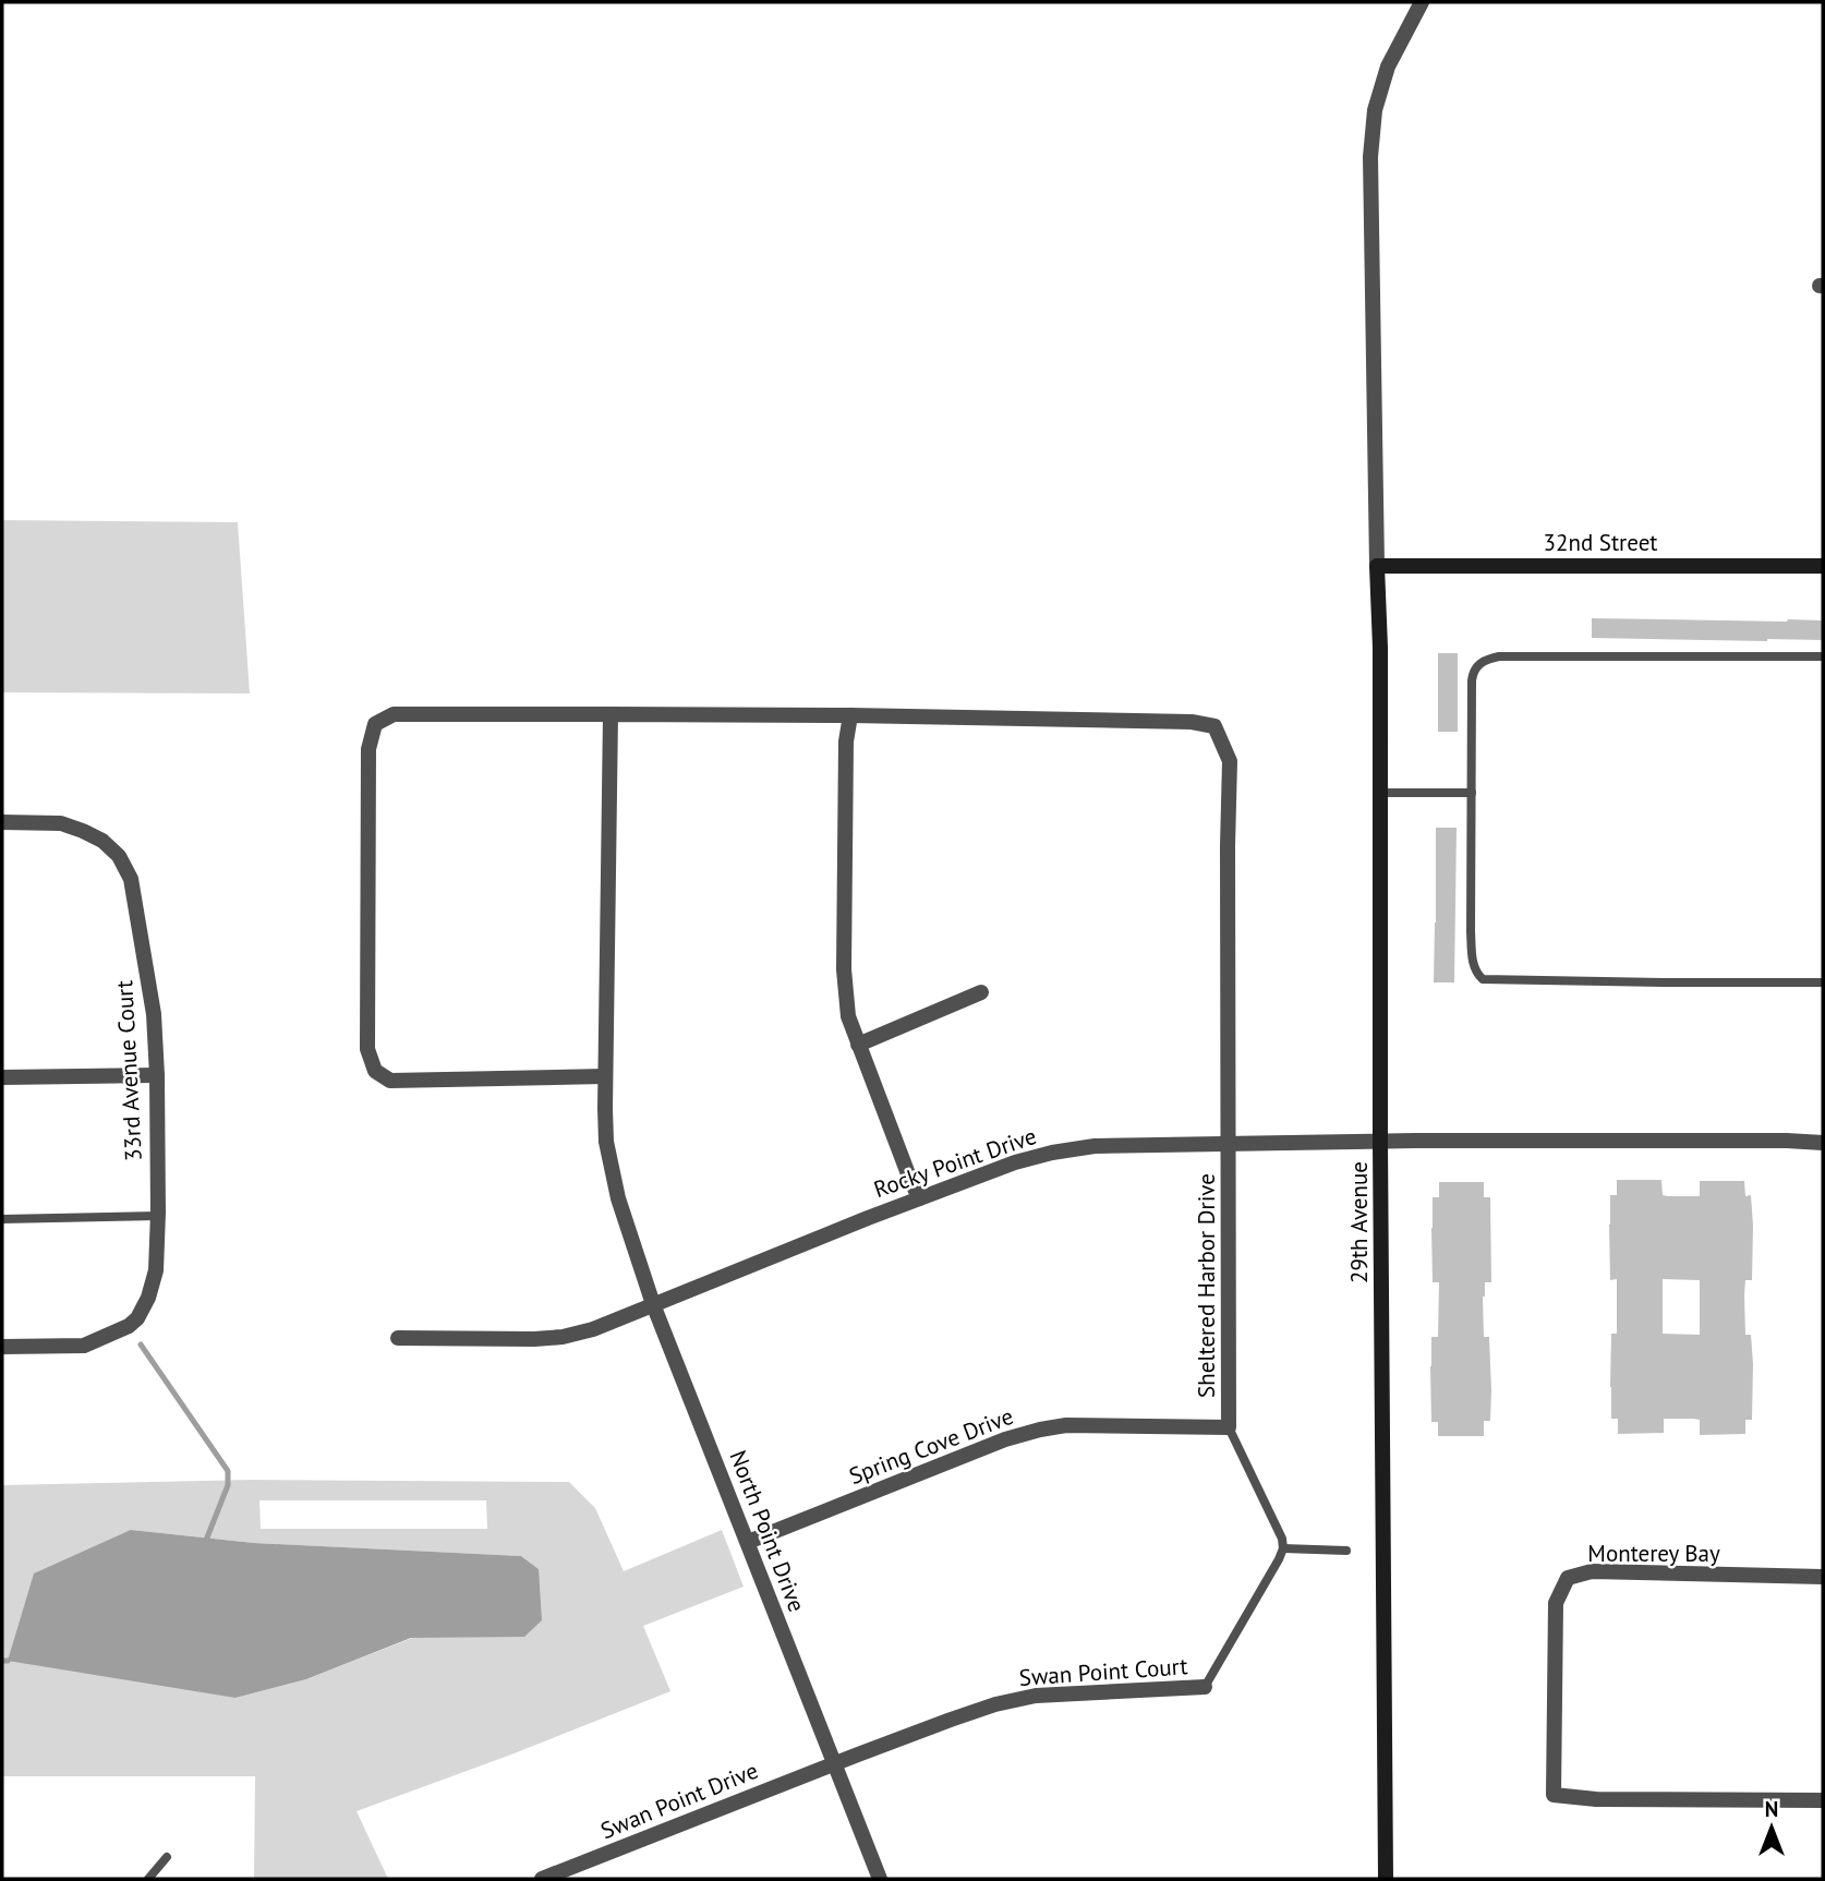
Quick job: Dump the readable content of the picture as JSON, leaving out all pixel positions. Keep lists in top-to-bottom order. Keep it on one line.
{"streets":{"street":["32nd Street","33rd Avenue Court","Rocky Point Drive","29th Avenue","Sheltered Harbor Drive","Spring Cove Drive","North Point Drive","Monterey Bay","Swan Point Court","Swan Point Drive"]},"crossings":[["32nd Street","29th Avenue"],["Rocky Point Drive","29th Avenue"],["Rocky Point Drive","Sheltered Harbor Drive"],["Rocky Point Drive","North Point Drive"],["Sheltered Harbor Drive","Spring Cove Drive"],["Spring Cove Drive","North Point Drive"],["North Point Drive","Swan Point Court"],["North Point Drive","Swan Point Drive"],["Swan Point Court","Swan Point Drive"]],"north":"top"}
